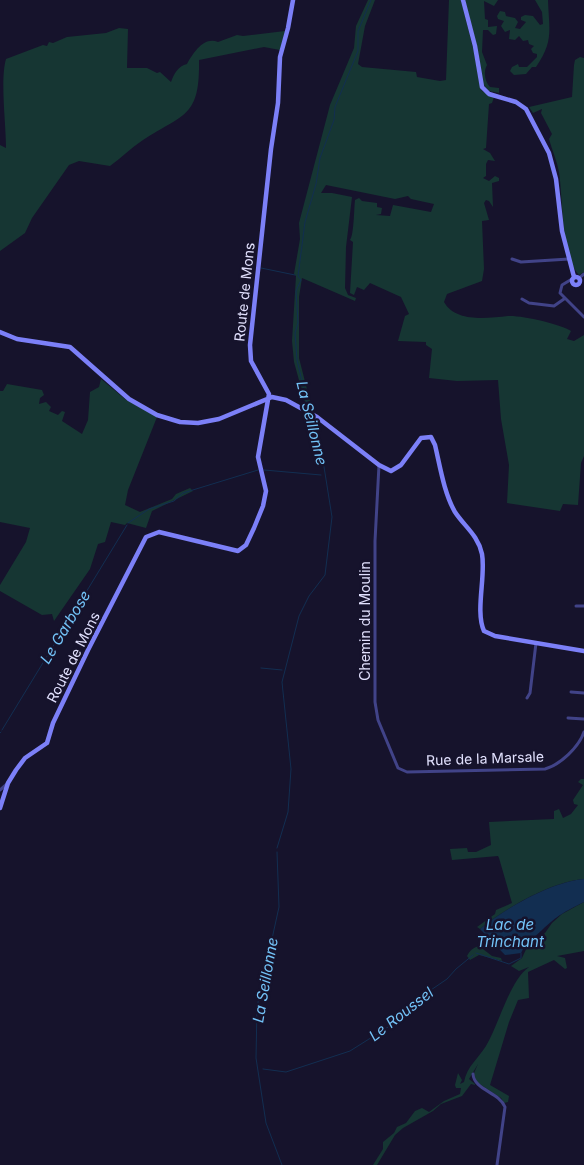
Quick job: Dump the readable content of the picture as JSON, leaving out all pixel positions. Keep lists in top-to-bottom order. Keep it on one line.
{"streets":{"street":["Route de Mons","Chemin du Moulin","Rue de la Marsale"]},"crossings":[["Chemin du Moulin","Rue de la Marsale"]],"water":["La Seillonne","Le Garbose","Lac de Trinchant","Le Roussel"]}
